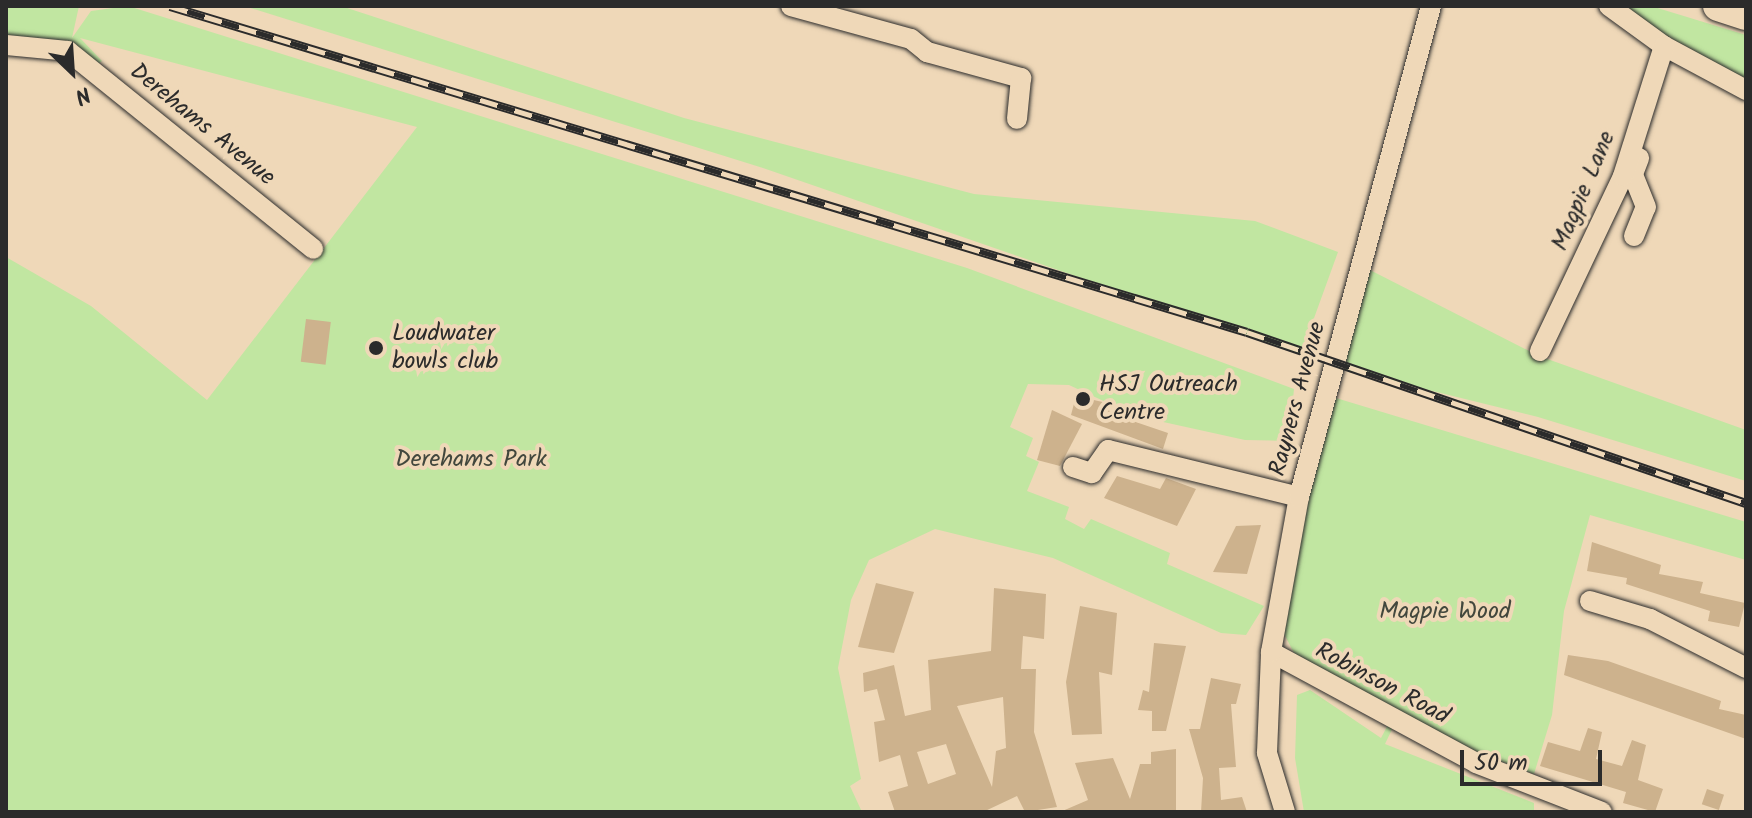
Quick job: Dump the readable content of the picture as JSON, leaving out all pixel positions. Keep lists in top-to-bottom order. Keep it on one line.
{"streets":{"street":["Derehams Avenue","Magpie Lane","Rayners Avenue","Robinson Road"]},"crossings":[["Rayners Avenue","Robinson Road"]],"parks":["Derehams Park","Magpie Wood"],"places":["Loudwater bowls club","HSJ Outreach Centre"],"scale_bar":"50 m","north":"bottom right"}
